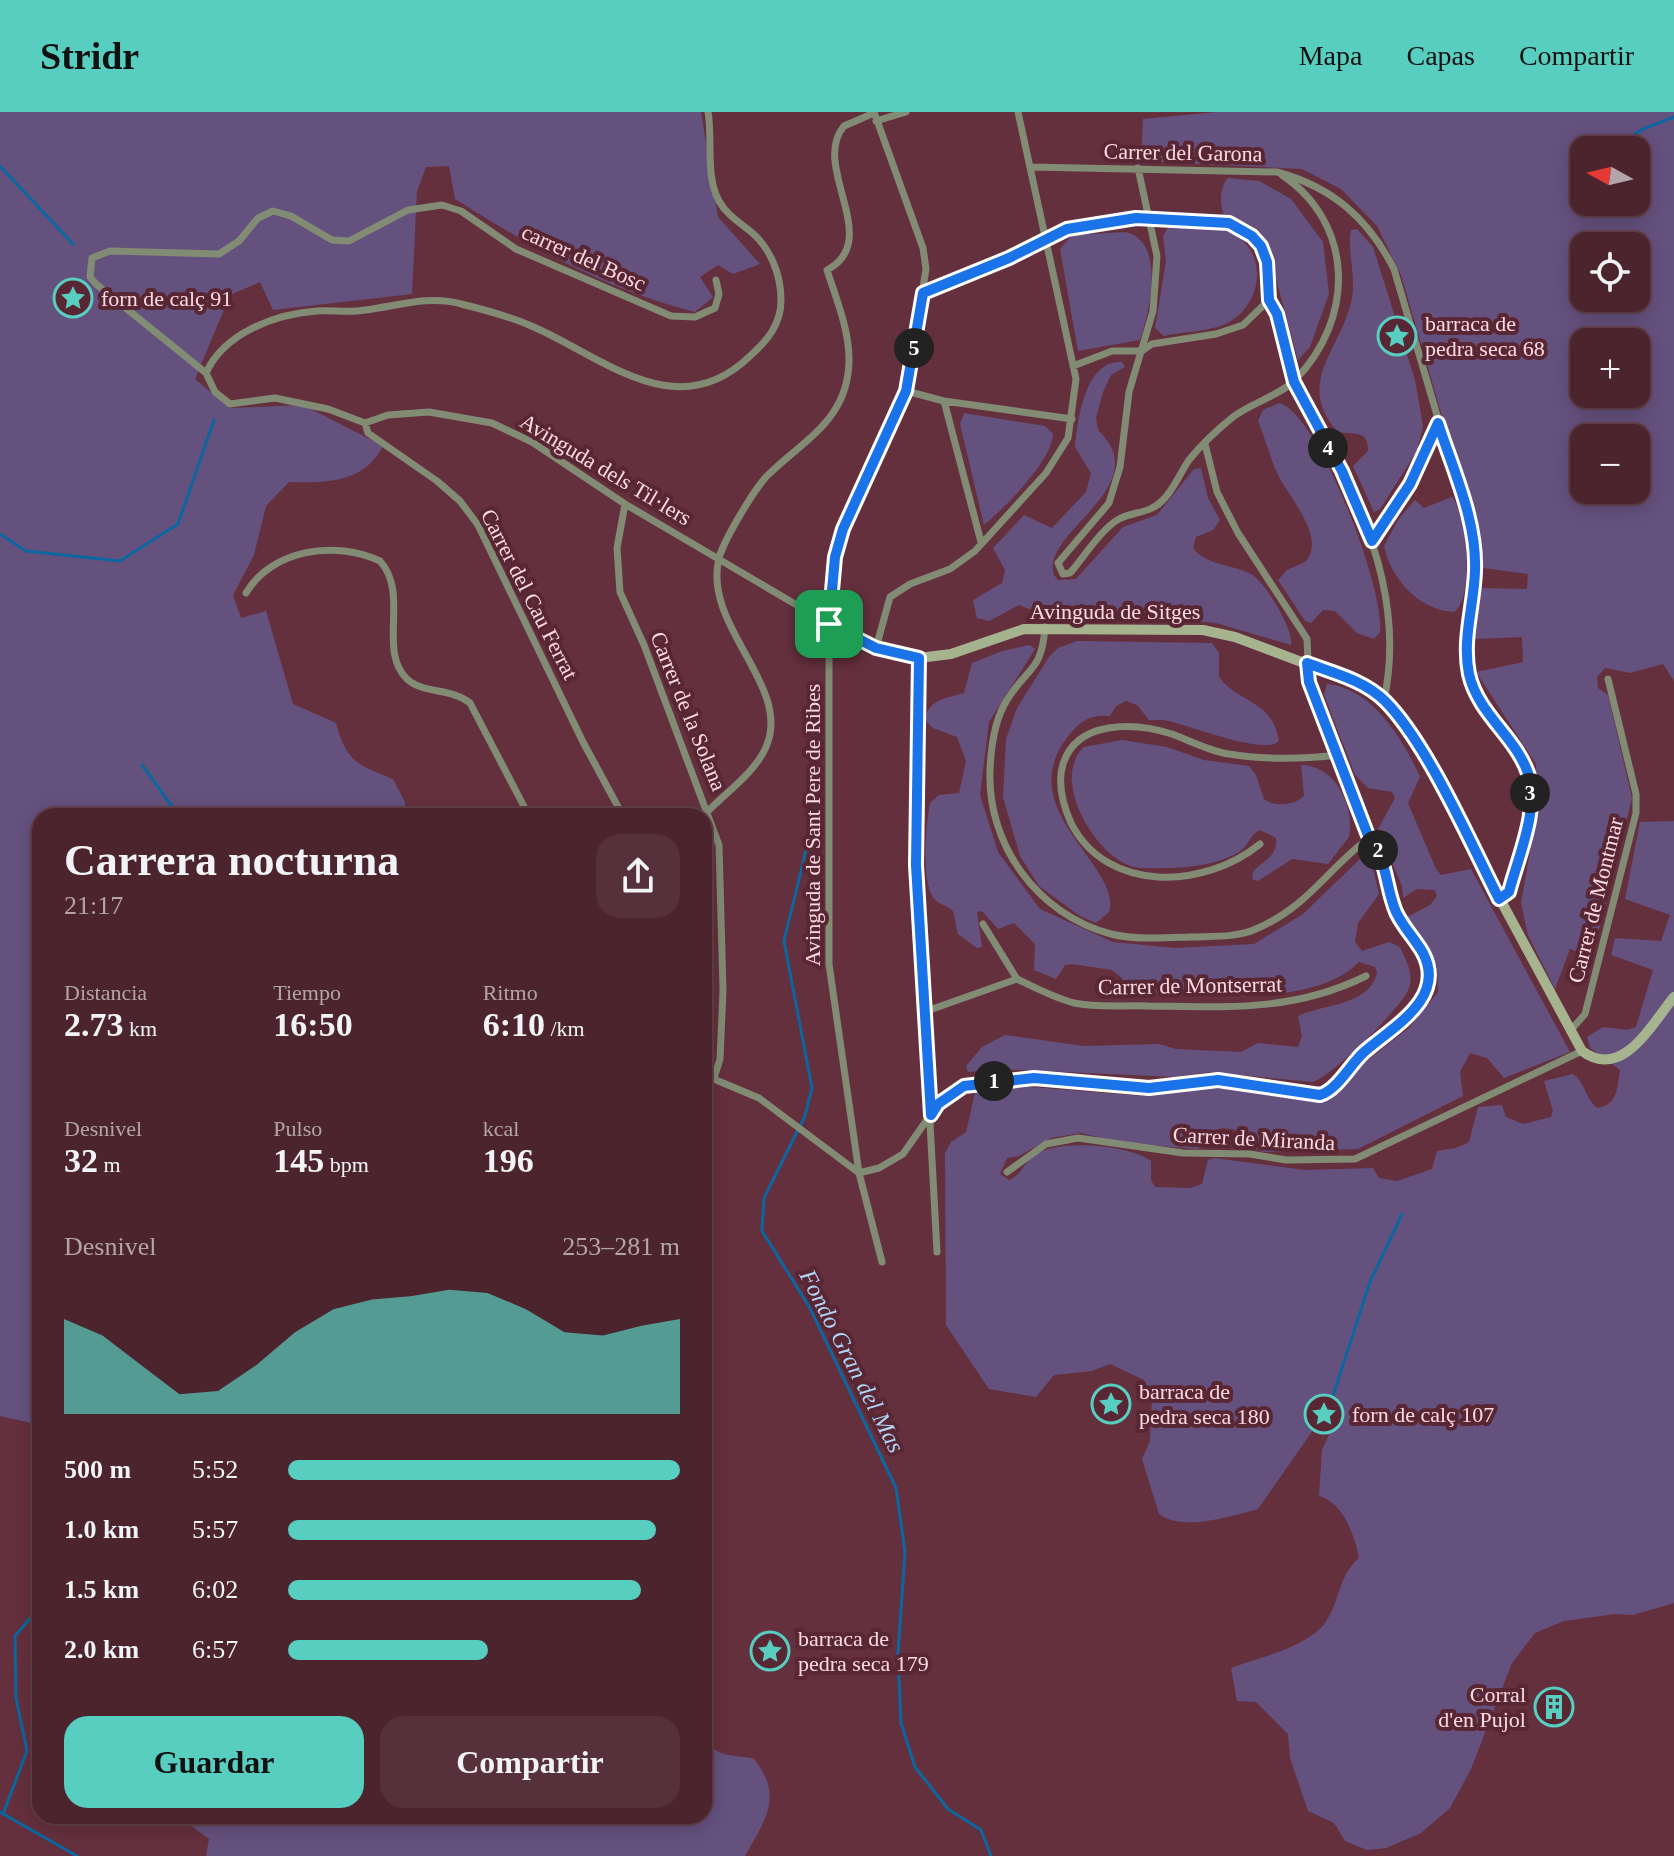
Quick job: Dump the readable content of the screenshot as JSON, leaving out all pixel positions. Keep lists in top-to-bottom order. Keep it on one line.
{"streets":{"street":["Carrer del Garona","carrer del Bosc","Avinguda dels Til·lers","Carrer del Cau Ferrat","Avinguda de Sitges","Carrer de la Solana","Avinguda de Sant Pere de Ribes","Carrer de Montmar","Carrer de Montserrat","Carrer de Miranda"]},"crossings":[["Carrer del Garona","Avinguda de Sitges"],["Avinguda dels Til·lers","Carrer del Cau Ferrat"],["Avinguda dels Til·lers","Avinguda de Sitges"],["Avinguda dels Til·lers","Carrer de la Solana"],["Avinguda de Sitges","Avinguda de Sant Pere de Ribes"],["Avinguda de Sitges","Carrer de Montmar"],["Avinguda de Sitges","Carrer de Miranda"]],"water":["Fondo Gran del Mas"],"places":{"place":["forn de calç 91","barraca de pedra seca 68","barraca de pedra seca 180","forn de calç 107","barraca de pedra seca 179"],"building":["Corral d'en Pujol"]},"north":"left","page":{"header":"Stridr","nav":["Mapa","Capas","Compartir"],"map_buttons":["+","−"],"pins":["5","4","3","2","1"],"heading":["Carrera nocturna","21:17"],"stats":[["Distancia","2.73 km"],["Tiempo","16:50"],["Ritmo","6:10 /km"],["Desnivel","32 m"],["Pulso","145 bpm"],["kcal","196"]],"chart":["Desnivel","253–281 m"],"list":[{"name":"500 m","note":"5:52"},{"name":"1.0 km","note":"5:57"},{"name":"1.5 km","note":"6:02"},{"name":"2.0 km","note":"6:57"}],"buttons":["Guardar","Compartir"]}}
